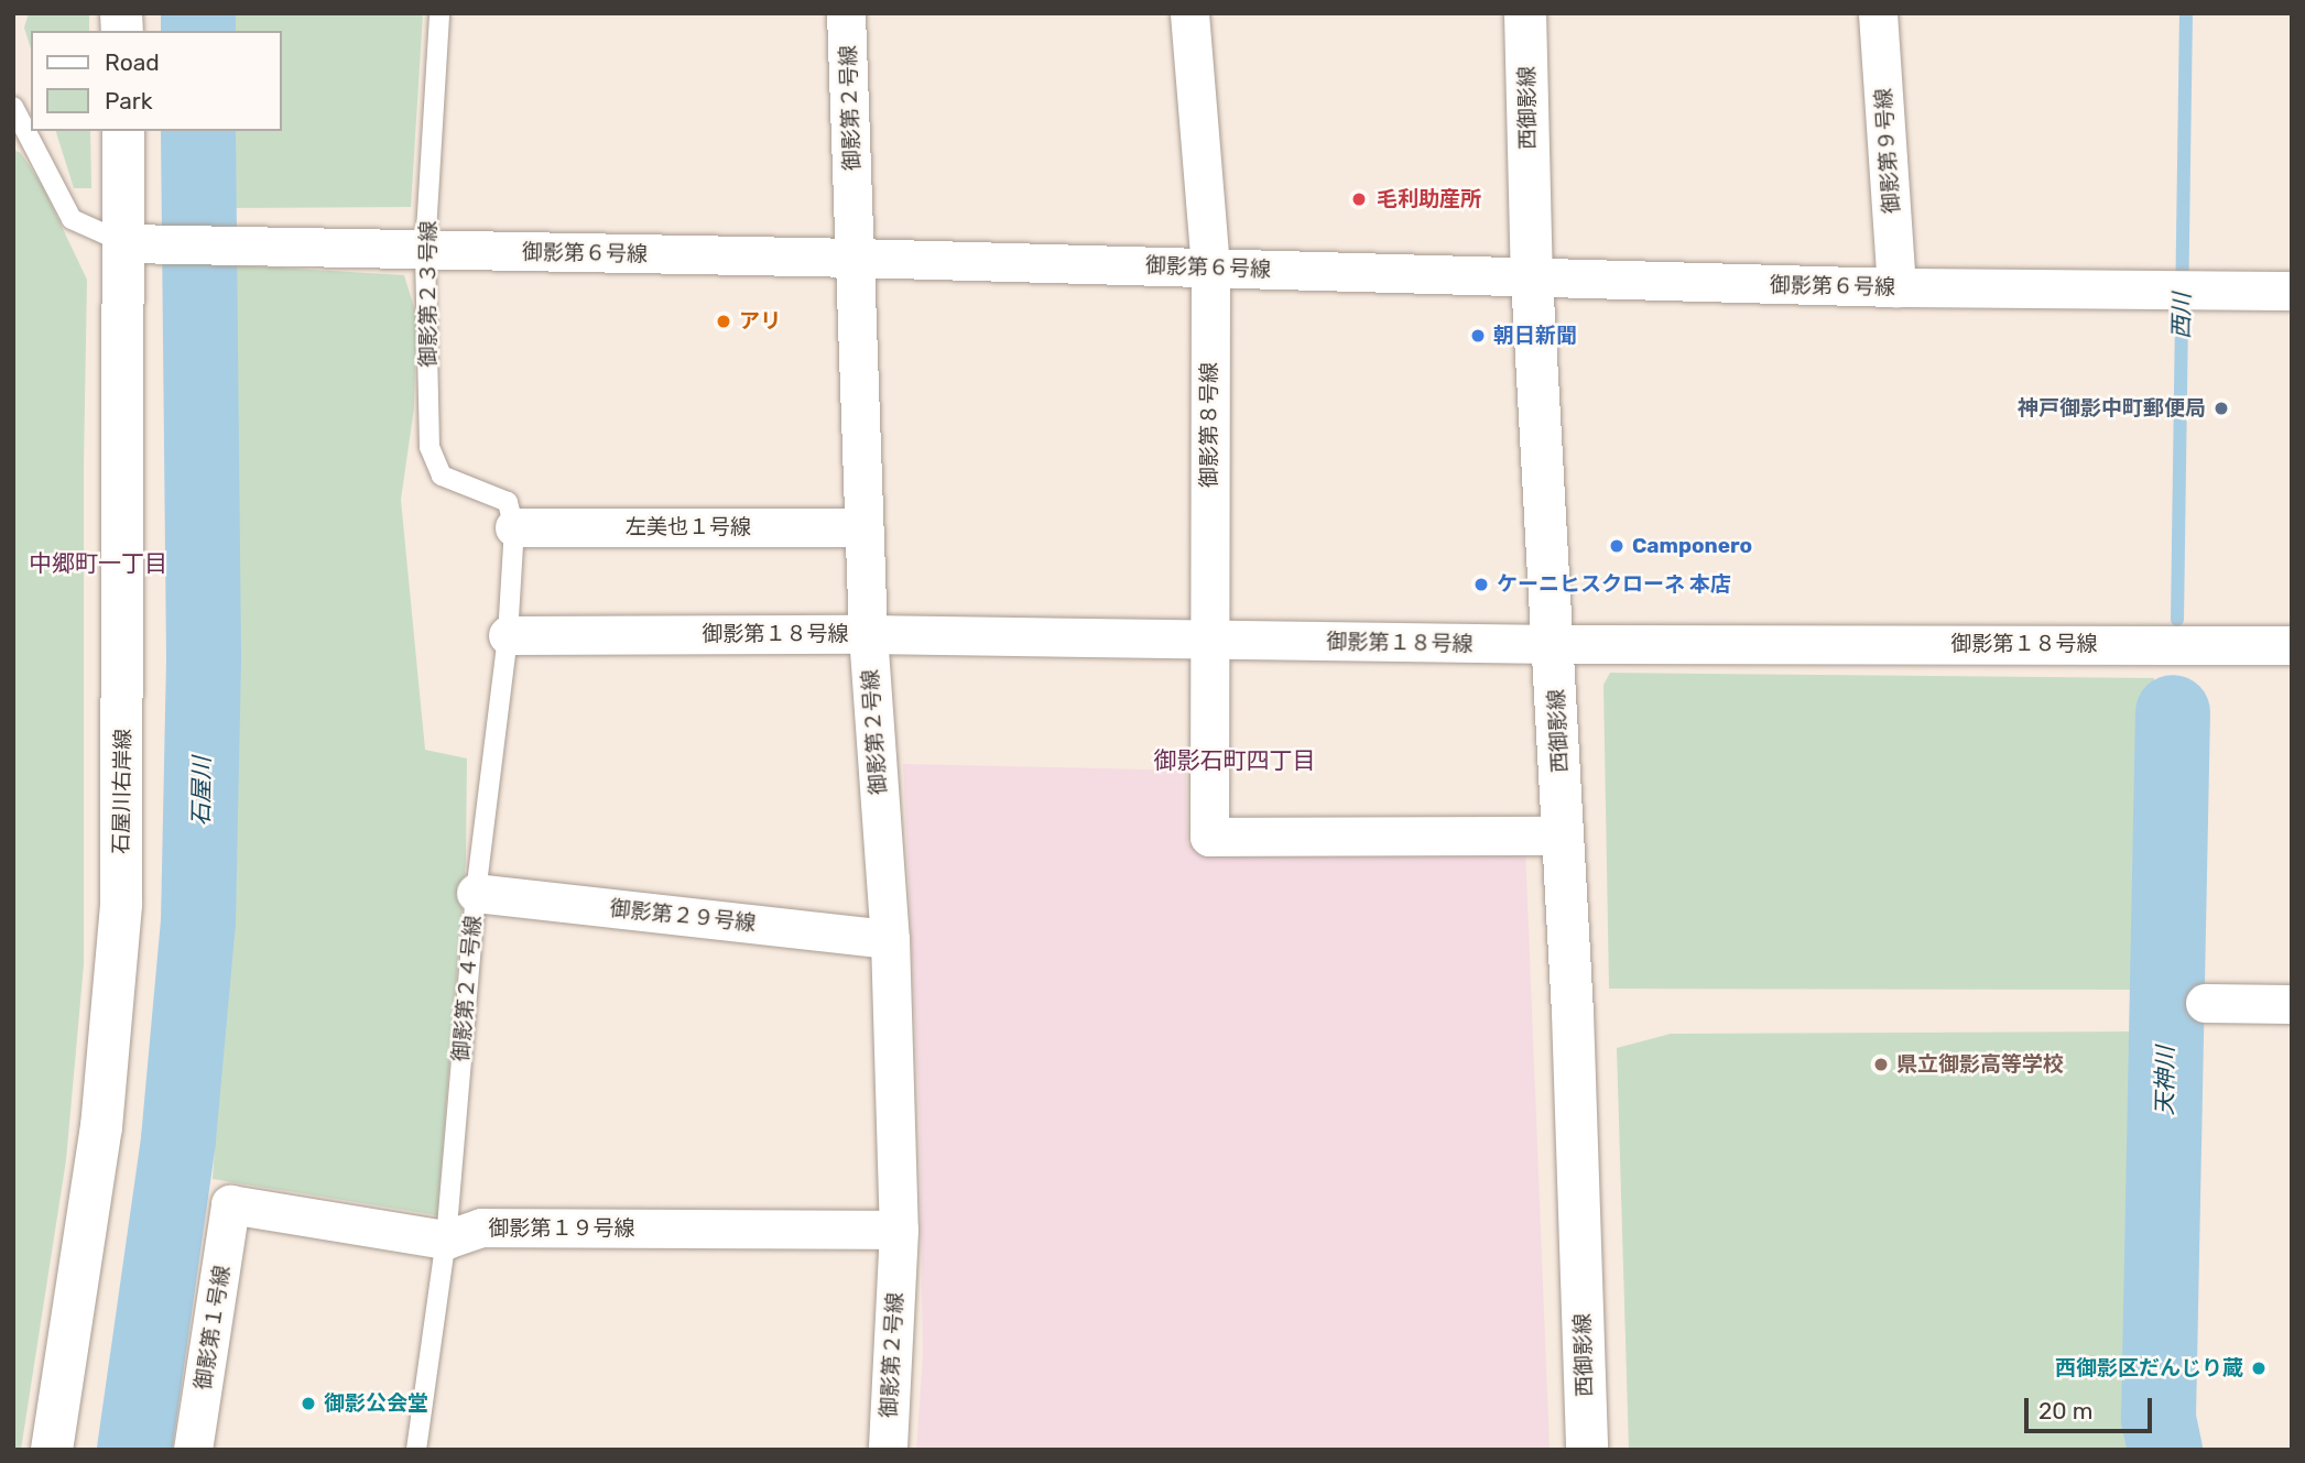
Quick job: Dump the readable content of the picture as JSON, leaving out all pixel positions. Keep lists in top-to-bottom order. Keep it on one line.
{"streets":{"street":["御影第２号線","西御影線","御影第９号線","御影第６号線","御影第８号線","左美也１号線","御影第１８号線","石屋川右岸線","御影第２９号線","御影第１９号線","御影第１号線"],"lane":["御影第２３号線","御影第２４号線"]},"crossings":[["御影第２号線","御影第６号線"],["御影第２号線","左美也１号線"],["御影第２号線","御影第１８号線"],["御影第２号線","御影第２９号線"],["御影第２号線","御影第１９号線"],["西御影線","御影第６号線"],["西御影線","御影第８号線"],["西御影線","御影第１８号線"],["御影第９号線","御影第６号線"],["御影第６号線","御影第２３号線"],["御影第６号線","御影第８号線"],["御影第６号線","石屋川右岸線"],["御影第２３号線","左美也１号線"],["御影第２３号線","御影第２４号線"],["御影第８号線","御影第１８号線"],["左美也１号線","御影第２４号線"],["御影第１８号線","御影第２４号線"],["御影第２９号線","御影第２４号線"],["御影第２４号線","御影第１９号線"],["御影第１９号線","御影第１号線"]],"districts":["中郷町一丁目","御影石町四丁目"],"water":["西川","石屋川","天神川"],"places":["毛利助産所","アリ","朝日新聞","神戸御影中町郵便局","Camponero","ケーニヒスクローネ 本店","県立御影高等学校","西御影区だんじり蔵","御影公会堂"],"legend":["Road","Park"],"scale_bar":"20 m"}
